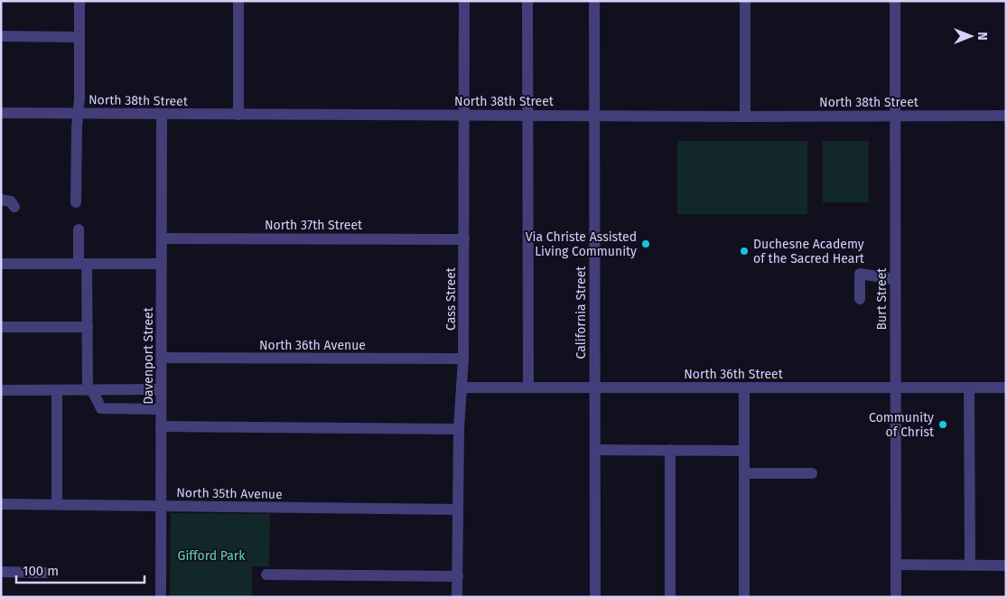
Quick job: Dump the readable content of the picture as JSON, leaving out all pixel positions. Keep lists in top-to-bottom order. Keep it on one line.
{"streets":{"street":["North 38th Street","North 37th Street","Cass Street","Burt Street","California Street","North 36th Avenue","Davenport Street","North 36th Street","North 35th Avenue"]},"crossings":[["North 38th Street","Cass Street"],["North 38th Street","Burt Street"],["North 38th Street","California Street"],["North 38th Street","Davenport Street"],["North 37th Street","Cass Street"],["North 37th Street","Davenport Street"],["Cass Street","North 36th Avenue"],["Cass Street","North 36th Street"],["Cass Street","North 35th Avenue"],["Burt Street","North 36th Street"],["California Street","North 36th Street"],["North 36th Avenue","Davenport Street"],["Davenport Street","North 35th Avenue"]],"parks":["Gifford Park"],"places":["Via Christe Assisted Living Community","Duchesne Academy of the Sacred Heart","Community of Christ"],"scale_bar":"100 m","north":"right"}
